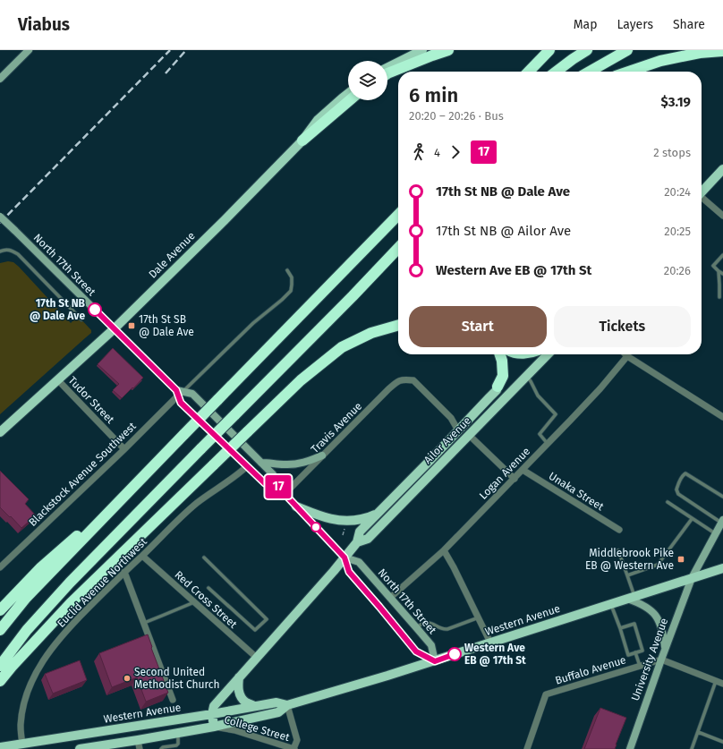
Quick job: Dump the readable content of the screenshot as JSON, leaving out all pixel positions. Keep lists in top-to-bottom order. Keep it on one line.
{"streets":{"main road":["Dale Avenue","North 17th Street","Ailor Avenue","Western Avenue","University Avenue"],"street":["Tudor Street","Travis Avenue","Logan Avenue","Blackstock Avenue Southwest","Unaka Street","Euclid Avenue Northwest","Red Cross Street","Buffalo Avenue","College Street"]},"crossings":[["Dale Avenue","North 17th Street"],["Dale Avenue","Tudor Street"],["North 17th Street","Travis Avenue"],["North 17th Street","Ailor Avenue"],["North 17th Street","Logan Avenue"],["North 17th Street","Blackstock Avenue Southwest"],["North 17th Street","Euclid Avenue Northwest"],["North 17th Street","Western Avenue"],["Tudor Street","Blackstock Avenue Southwest"],["Travis Avenue","Ailor Avenue"],["Ailor Avenue","Red Cross Street"],["Ailor Avenue","Western Avenue"],["Logan Avenue","Unaka Street"],["Euclid Avenue Northwest","Red Cross Street"],["Euclid Avenue Northwest","Western Avenue"],["Western Avenue","University Avenue"],["Western Avenue","College Street"],["University Avenue","Buffalo Avenue"]],"places":{"other":["17th St NB @ Dale Ave","Western Ave EB @ 17th St","Second United Methodist Church"],"transit":["17th St SB @ Dale Ave","Middlebrook Pike EB @ Western Ave"]},"lines":["bus line 17"],"page":{"header":"Viabus","nav":["Map","Layers","Share"],"on_map":"17","heading":["6 min","20:20 – 20:26 · Bus","$3.19"],"legs":["4","17","2 stops"],"list":[{"name":"17th St NB @ Dale Ave","value":"20:24"},{"name":"17th St NB @ Ailor Ave","value":"20:25"},{"name":"Western Ave EB @ 17th St","value":"20:26"}],"buttons":["Start","Tickets"]}}
